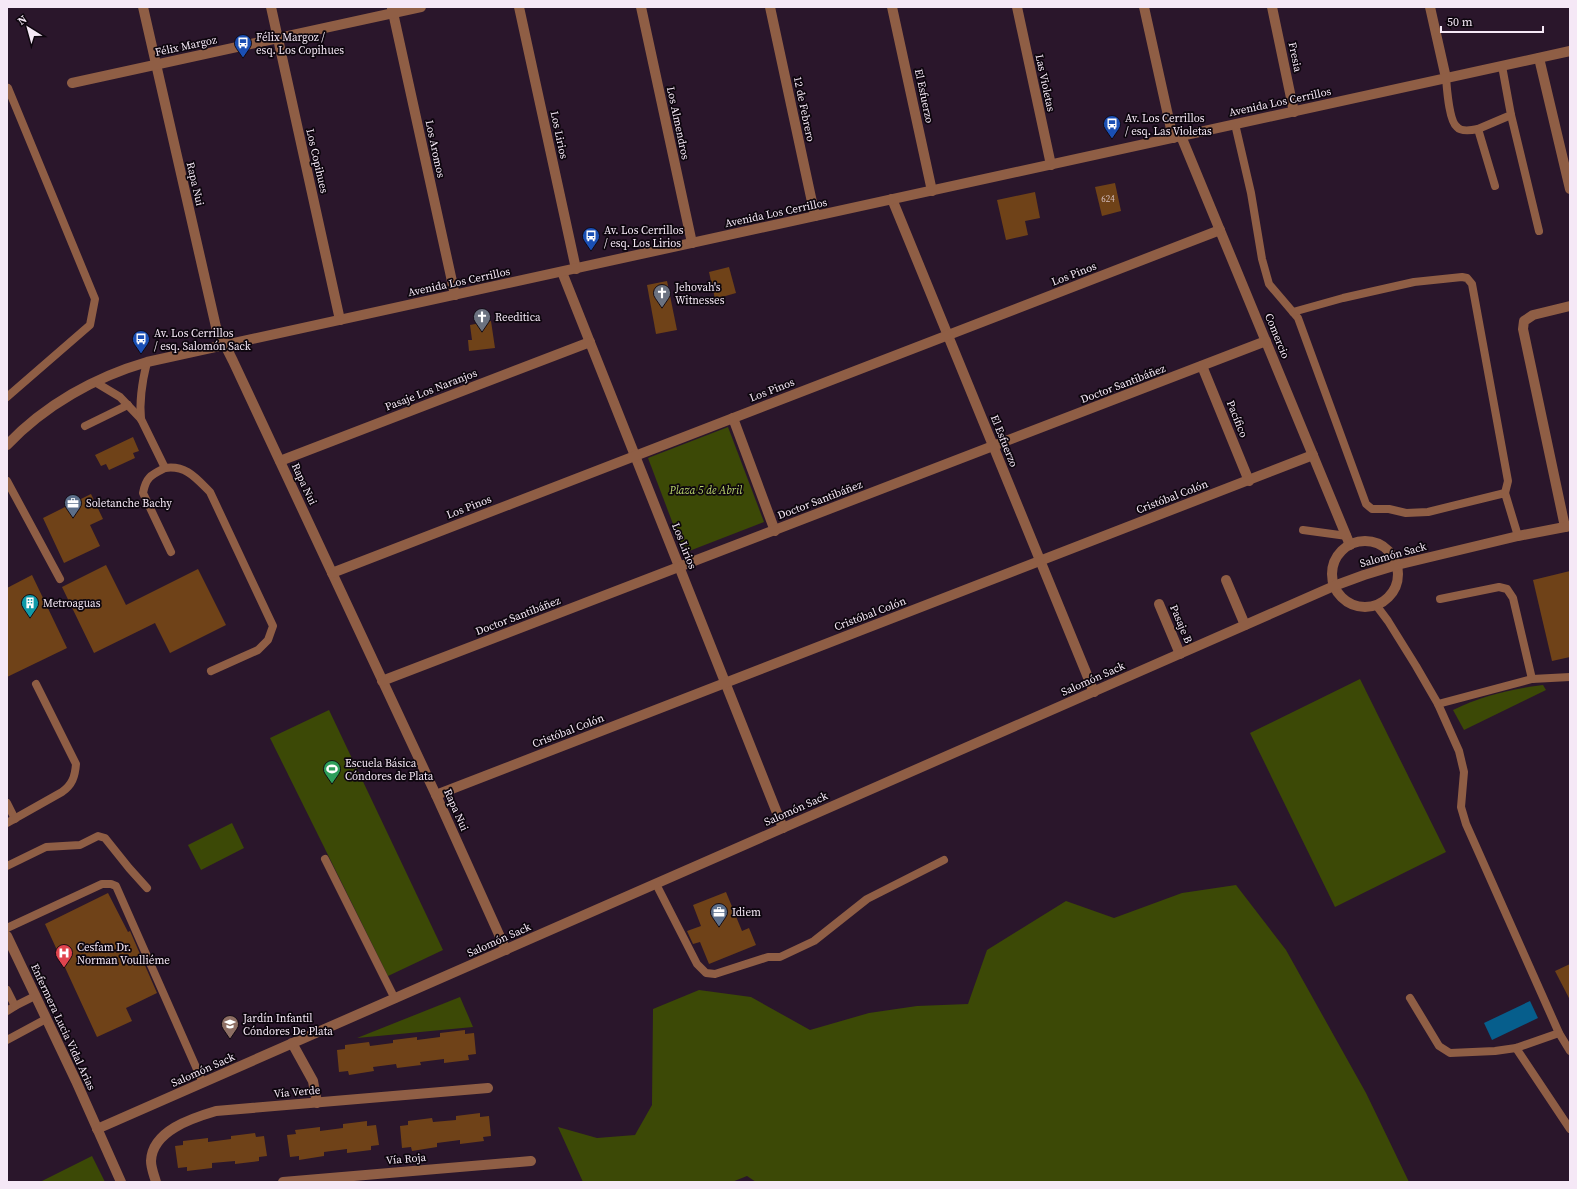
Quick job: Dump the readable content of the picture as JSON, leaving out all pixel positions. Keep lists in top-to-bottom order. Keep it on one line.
{"streets":{"street":["Félix Margoz","Fresia","Las Violetas","El Esfuerzo","Avenida Los Cerrillos","12 de Febrero","Los Almendros","Los Lirios","Los Aromos","Los Copihues","Rapa Nui","Los Pinos","Comercio","Doctor Santibáñez","Pasaje Los Naranjos","Pacífico","Cristóbal Colón","Salomón Sack","Pasaje B","Enfermera Lucia Vidal Arias","Vía Verde","Vía Roja"]},"crossings":[["Félix Margoz","Los Aromos"],["Félix Margoz","Los Copihues"],["Félix Margoz","Rapa Nui"],["Fresia","Avenida Los Cerrillos"],["Las Violetas","Avenida Los Cerrillos"],["El Esfuerzo","Avenida Los Cerrillos"],["El Esfuerzo","Los Pinos"],["El Esfuerzo","Doctor Santibáñez"],["El Esfuerzo","Cristóbal Colón"],["El Esfuerzo","Salomón Sack"],["Avenida Los Cerrillos","12 de Febrero"],["Avenida Los Cerrillos","Los Almendros"],["Avenida Los Cerrillos","Los Lirios"],["Avenida Los Cerrillos","Los Aromos"],["Avenida Los Cerrillos","Los Copihues"],["Avenida Los Cerrillos","Rapa Nui"],["Avenida Los Cerrillos","Comercio"],["Los Lirios","Los Pinos"],["Los Lirios","Doctor Santibáñez"],["Los Lirios","Pasaje Los Naranjos"],["Los Lirios","Cristóbal Colón"],["Los Lirios","Salomón Sack"],["Rapa Nui","Los Pinos"],["Rapa Nui","Doctor Santibáñez"],["Rapa Nui","Pasaje Los Naranjos"],["Rapa Nui","Cristóbal Colón"],["Rapa Nui","Salomón Sack"],["Los Pinos","Comercio"],["Comercio","Doctor Santibáñez"],["Comercio","Cristóbal Colón"],["Doctor Santibáñez","Pacífico"],["Pacífico","Cristóbal Colón"],["Salomón Sack","Pasaje B"],["Salomón Sack","Enfermera Lucia Vidal Arias"]],"parks":["Plaza 5 de Abril"],"places":{"bus stop":["Félix Margoz / esq. Los Copihues","Av. Los Cerrillos / esq. Las Violetas","Av. Los Cerrillos / esq. Los Lirios","Av. Los Cerrillos / esq. Salomón Sack"],"church":["Jehovah's Witnesses","Reeditica"],"office":["Soletanche Bachy","Idiem"],"building":["Metroaguas"],"sports":["Escuela Básica Cóndores de Plata"],"hospital":["Cesfam Dr. Norman Voulliéme"],"school or university":["Jardín Infantil Cóndores De Plata"]},"house_numbers":["624"],"scale_bar":"50 m","north":"top left"}
